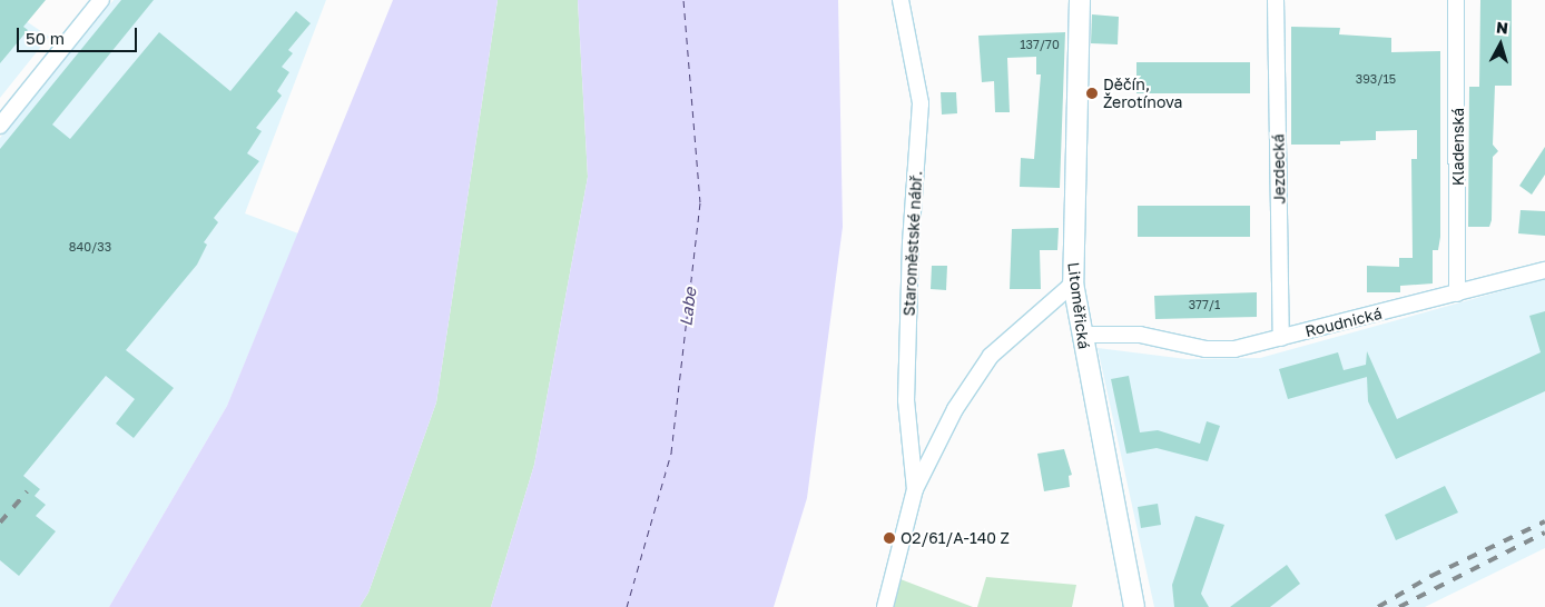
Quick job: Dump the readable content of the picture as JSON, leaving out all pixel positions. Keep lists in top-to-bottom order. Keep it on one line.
{"streets":{"main road":["Litoměřická"],"street":["Kladenská","Jezdecká","Staroměstské nábř.","Roudnická"]},"crossings":[["Kladenská","Roudnická"],["Jezdecká","Roudnická"],["Staroměstské nábř.","Litoměřická"],["Litoměřická","Roudnická"]],"water":["Labe"],"places":["Děčín, Žerotínova","O2/61/A-140 Z"],"house_numbers":["137/70","393/15","840/33","377/1"],"scale_bar":"50 m","north":"top"}
